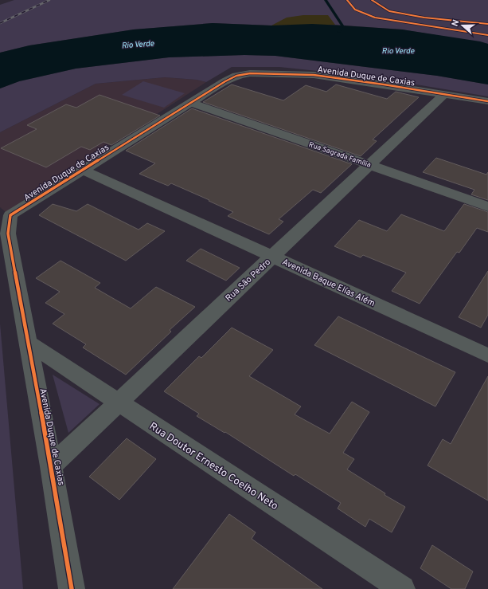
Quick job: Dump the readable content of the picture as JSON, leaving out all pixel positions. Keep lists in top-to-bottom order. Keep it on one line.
{"streets":{"street":["Avenida Duque de Caxias","Rua Sagrada Família","Rua São Pedro","Avenida Baque Elías Além","Rua Doutor Ernesto Coelho Neto"]},"crossings":[["Avenida Duque de Caxias","Rua Sagrada Família"],["Avenida Duque de Caxias","Rua São Pedro"],["Avenida Duque de Caxias","Avenida Baque Elías Além"],["Avenida Duque de Caxias","Rua Doutor Ernesto Coelho Neto"],["Rua Sagrada Família","Rua São Pedro"],["Rua São Pedro","Avenida Baque Elías Além"],["Rua São Pedro","Rua Doutor Ernesto Coelho Neto"]],"water":["Rio Verde"],"north":"left"}
